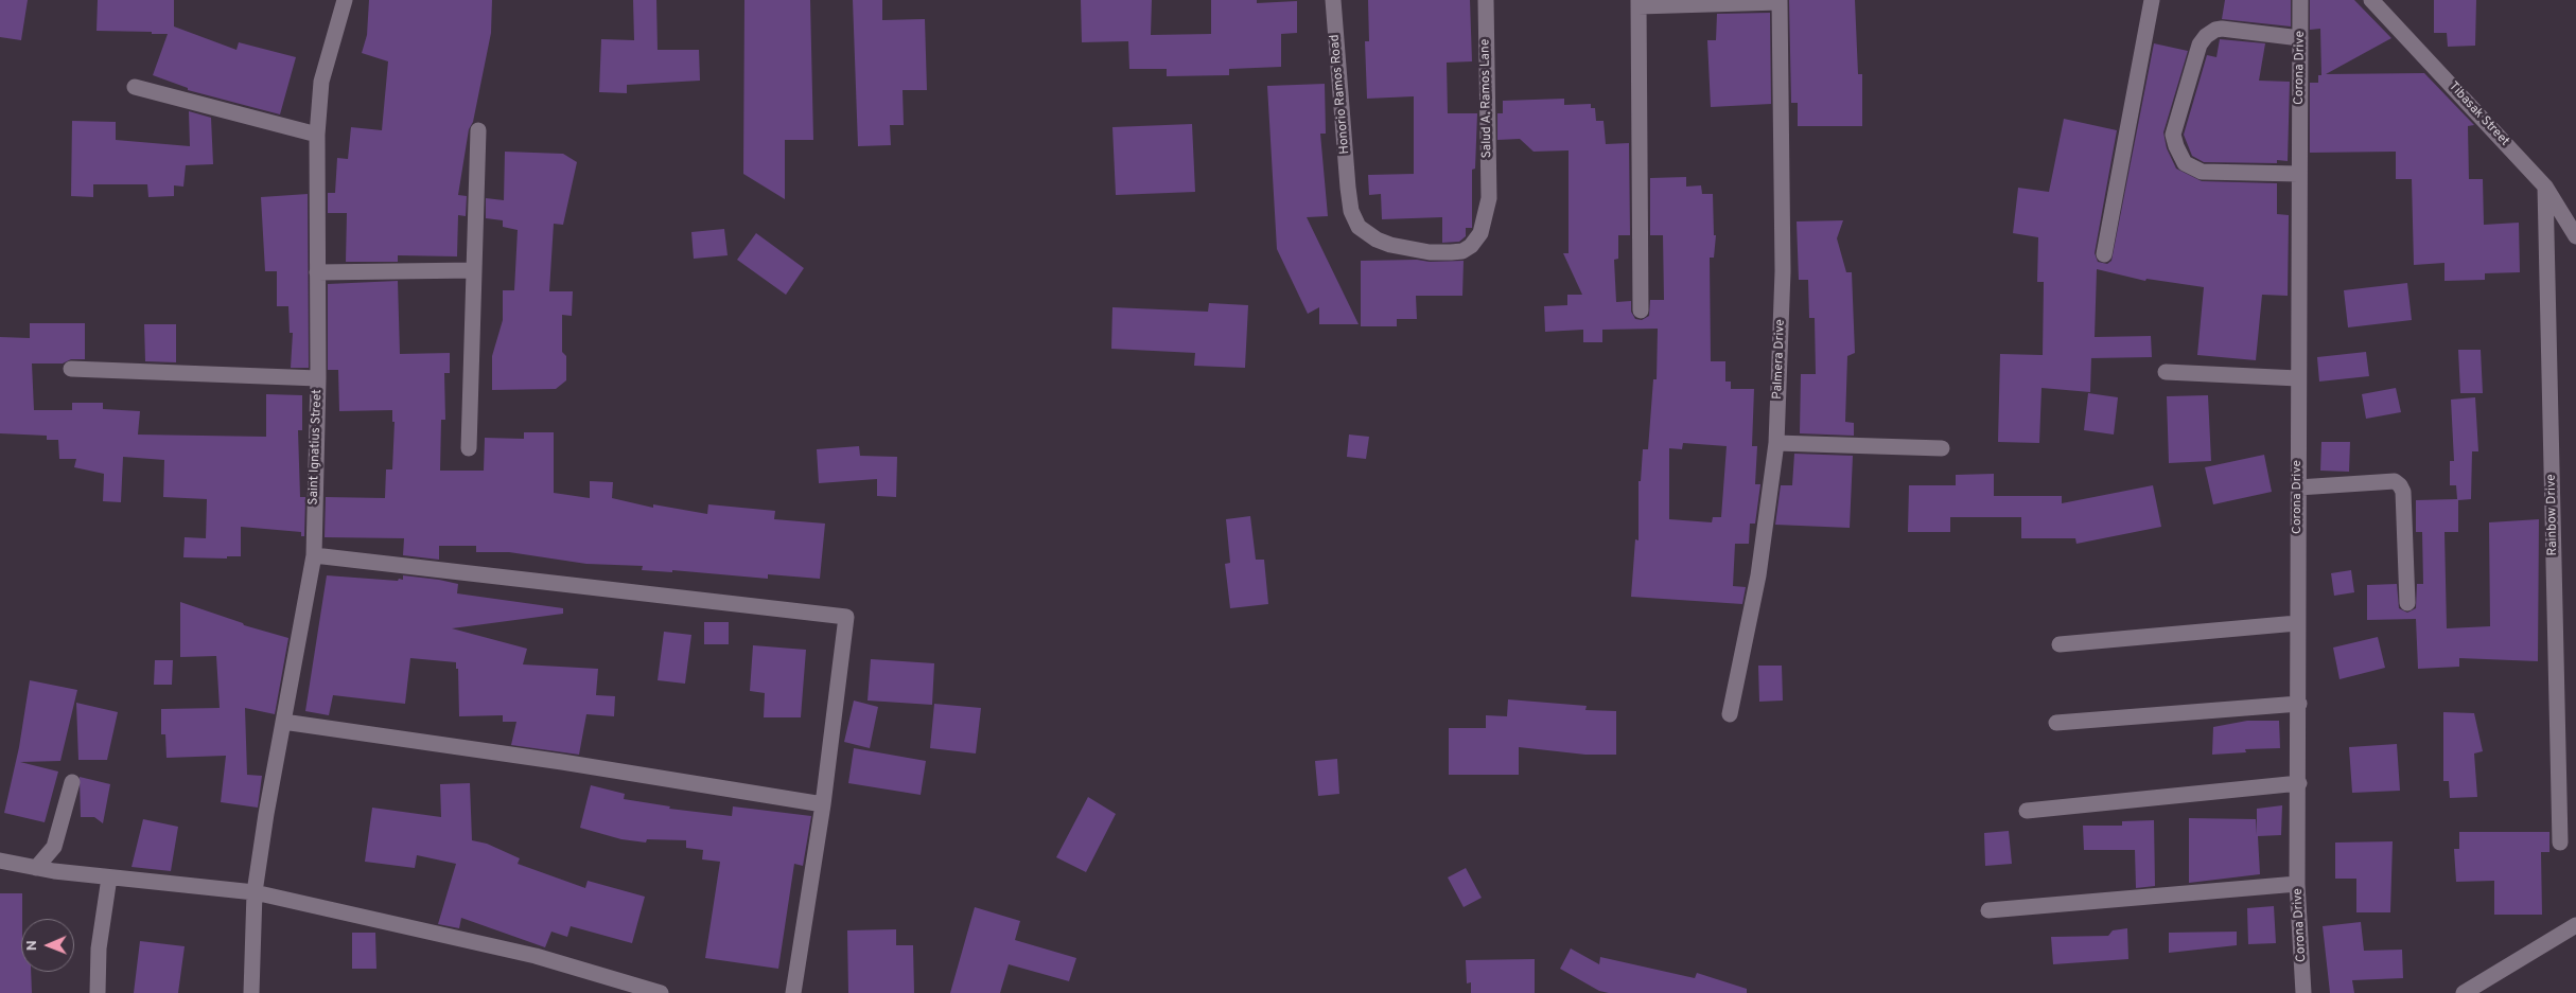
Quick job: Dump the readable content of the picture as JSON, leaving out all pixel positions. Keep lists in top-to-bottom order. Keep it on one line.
{"streets":{"street":["Corona Drive","Honorio Ramos Road","Salud A. Ramos Lane","Tibasak Street","Palmera Drive","Saint Ignatius Street","Rainbow Drive"]},"crossings":[["Honorio Ramos Road","Salud A. Ramos Lane"],["Tibasak Street","Rainbow Drive"]],"north":"left"}
